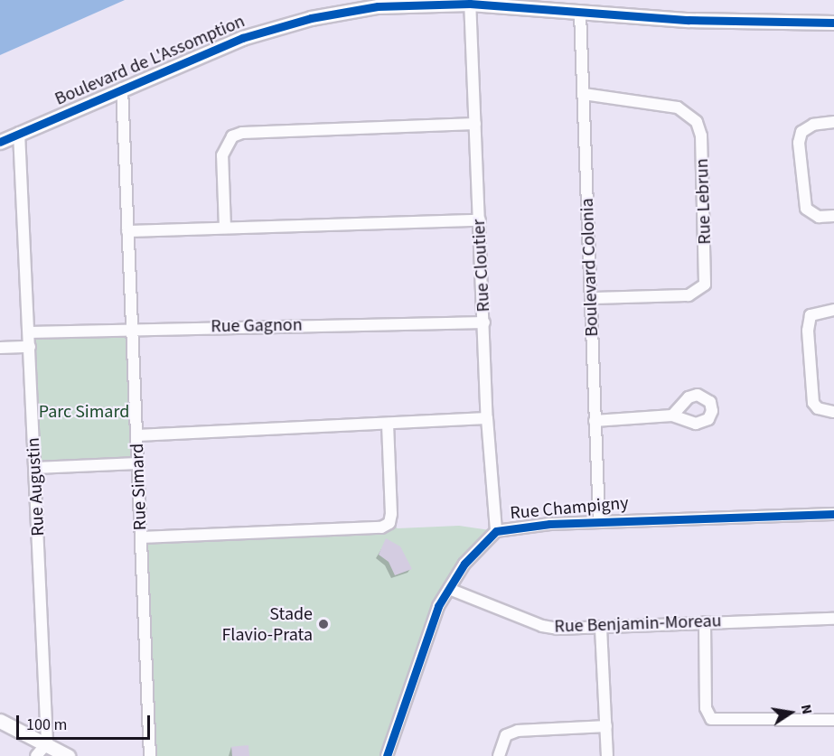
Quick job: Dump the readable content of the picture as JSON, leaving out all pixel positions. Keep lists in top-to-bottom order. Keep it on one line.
{"streets":{"street":["Boulevard de L'Assomption","Rue Lebrun","Rue Cloutier","Boulevard Colonia","Rue Gagnon","Rue Augustin","Rue Simard","Rue Champigny","Rue Benjamin-Moreau"]},"crossings":[["Boulevard de L'Assomption","Rue Cloutier"],["Boulevard de L'Assomption","Boulevard Colonia"],["Boulevard de L'Assomption","Rue Augustin"],["Boulevard de L'Assomption","Rue Simard"],["Rue Lebrun","Boulevard Colonia"],["Rue Cloutier","Rue Gagnon"],["Rue Cloutier","Rue Champigny"],["Boulevard Colonia","Rue Champigny"],["Rue Gagnon","Rue Augustin"],["Rue Gagnon","Rue Simard"],["Rue Champigny","Rue Benjamin-Moreau"]],"parks":["Parc Simard"],"places":["Stade Flavio-Prata"],"scale_bar":"100 m","north":"right"}
